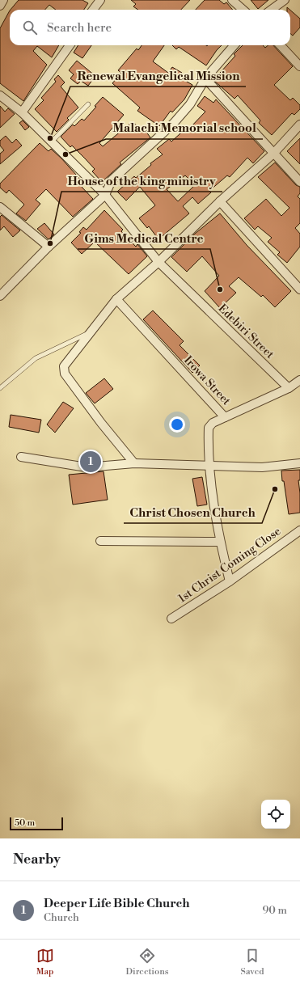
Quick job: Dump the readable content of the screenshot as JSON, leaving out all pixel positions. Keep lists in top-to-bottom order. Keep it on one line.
{"streets":{"street":["Edebiri Street","Irowa Street","1st Christ Coming Close"]},"crossings":[["Edebiri Street","Irowa Street"]],"places":["Renewal Evangelical Mission","Malachi Memorial school","House of the king ministry","Gims Medical Centre","Christ Chosen Church"],"scale_bar":"50 m","page":{"search":"Search here","pins":"1","scale":"50 m","heading":"Nearby","list":[{"mark":"1","name":"Deeper Life Bible Church","note":"Church","value":"90 m"}],"nav":["Map","Directions","Saved"]}}
